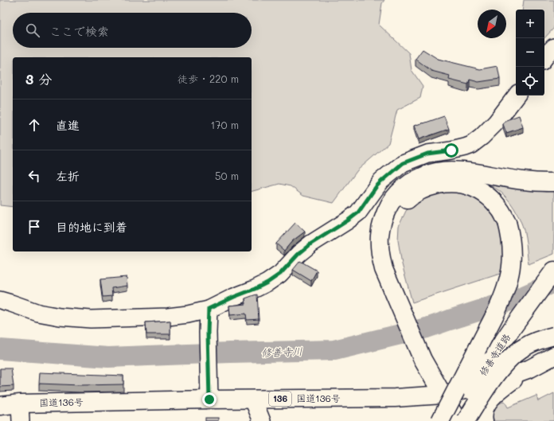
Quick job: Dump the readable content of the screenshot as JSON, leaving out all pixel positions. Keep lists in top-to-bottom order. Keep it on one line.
{"streets":{"highway":["修善寺道路","136","国道136号"]},"water":["修善寺川"],"north":"bottom left","page":{"map_buttons":["+","−"],"search":"ここで検索","heading":["3 分","徒歩 · 220 m"],"list":[["直進","170 m"],["左折","50 m"],"目的地に到着"]}}
